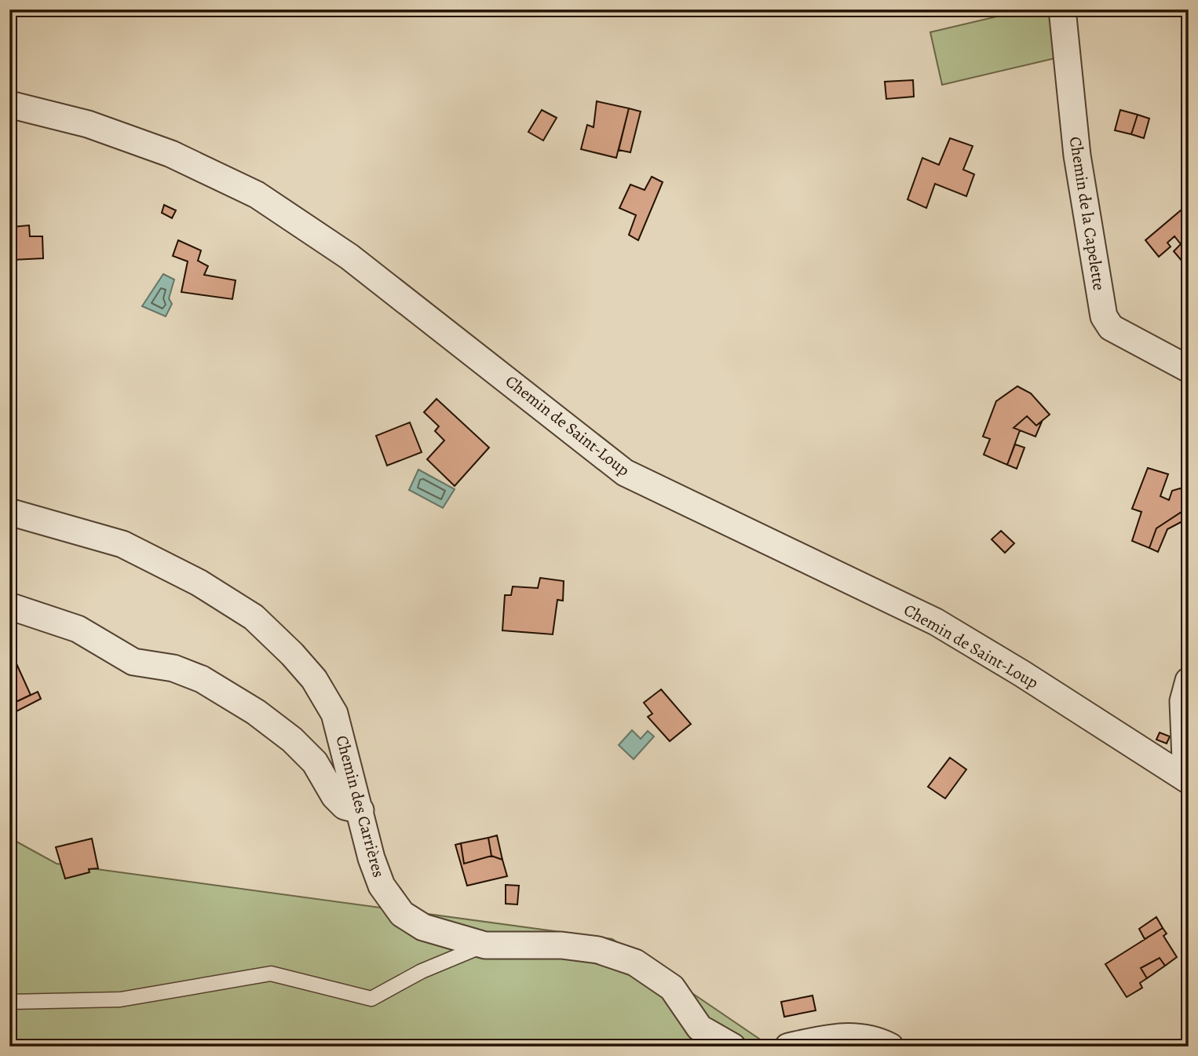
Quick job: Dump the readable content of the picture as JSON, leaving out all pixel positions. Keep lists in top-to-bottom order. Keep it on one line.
{"streets":{"street":["Chemin de la Capelette","Chemin de Saint-Loup","Chemin des Carrières"]}}
